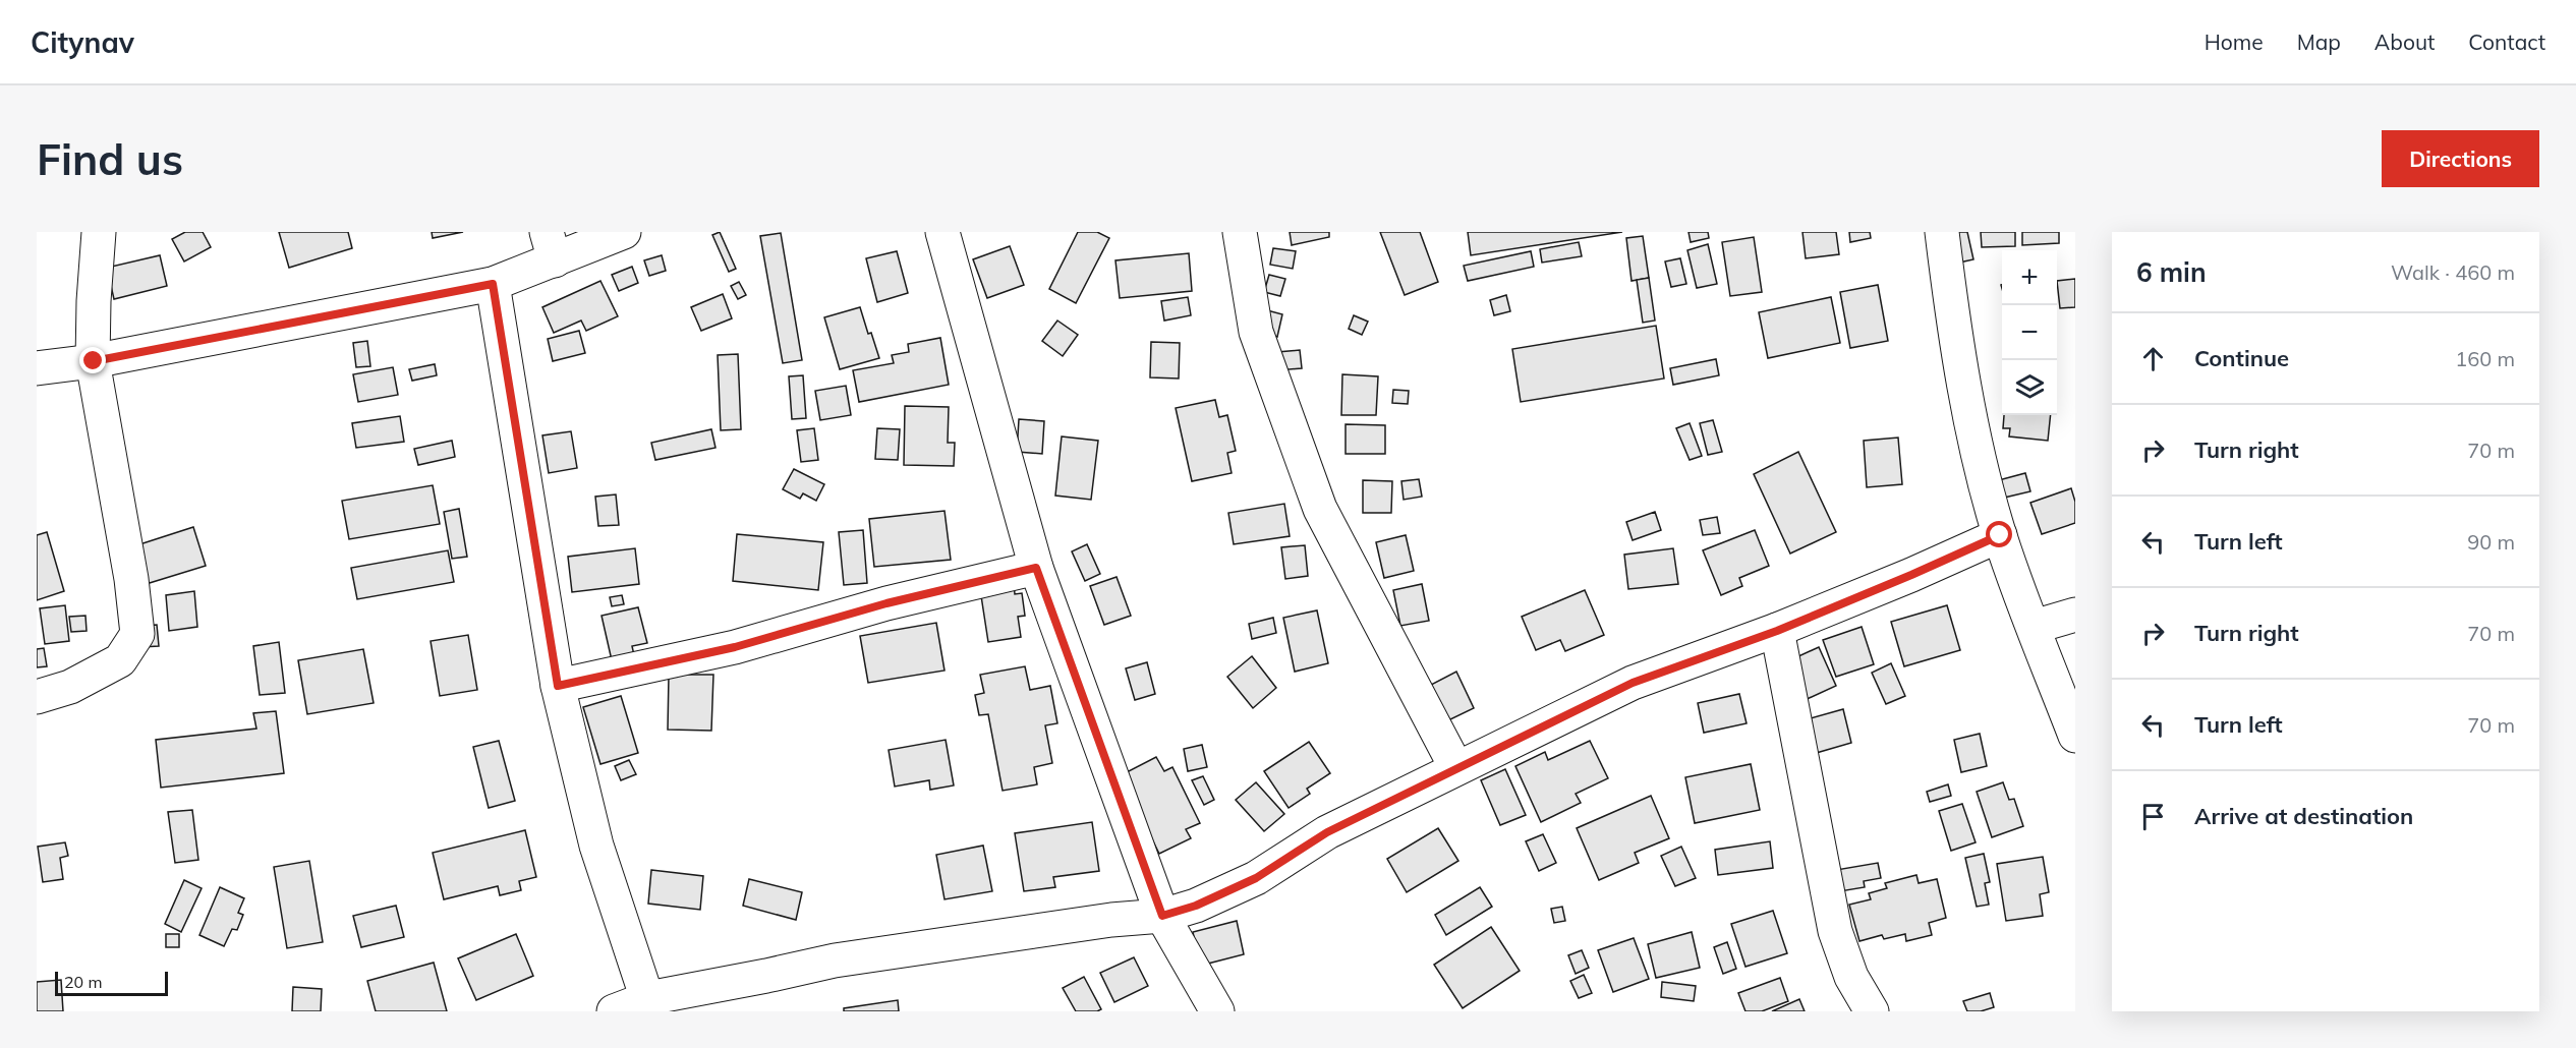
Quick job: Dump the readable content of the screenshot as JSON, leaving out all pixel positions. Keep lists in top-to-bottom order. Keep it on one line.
{"scale_bar":"20 m","page":{"header":"Citynav","nav":["Home","Map","About","Contact"],"buttons":"Directions","title":"Find us","heading":["6 min","Walk · 460 m"],"map_buttons":["+","−"],"list":[["Continue","160 m"],["Turn right","70 m"],["Turn left","90 m"],["Turn right","70 m"],["Turn left","70 m"],"Arrive at destination"],"scale":"20 m"}}
